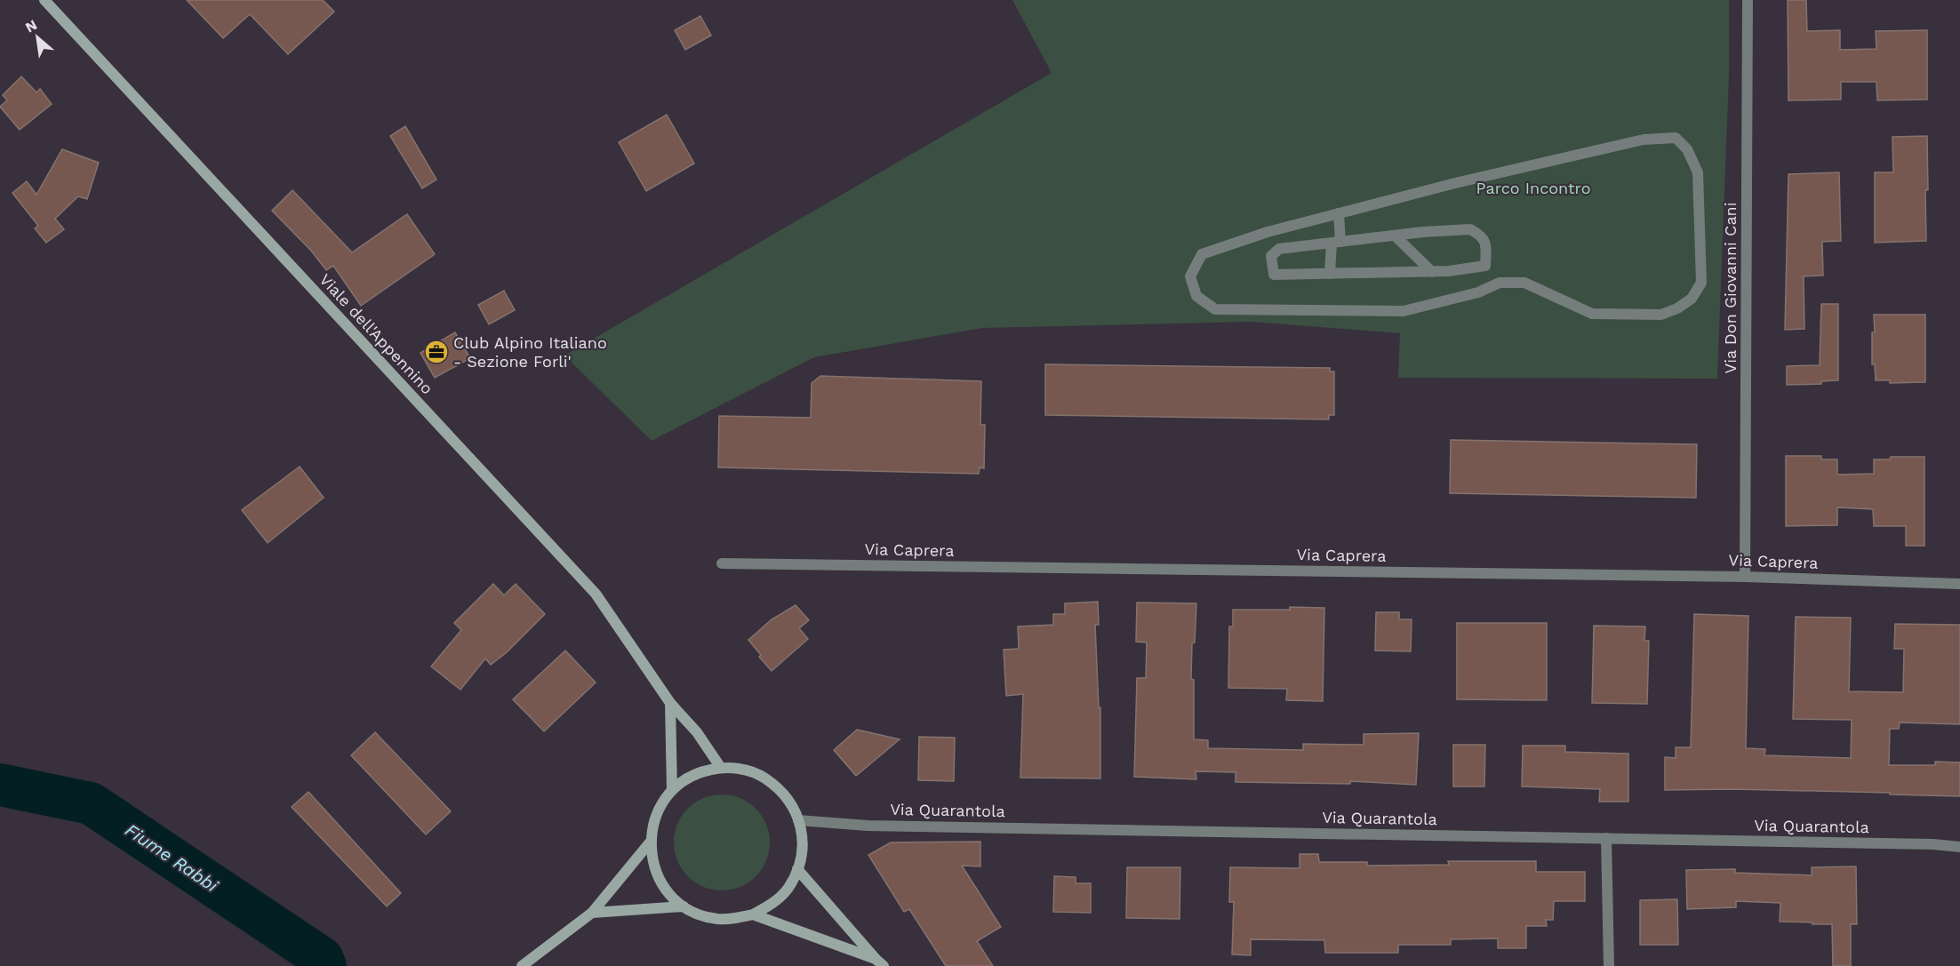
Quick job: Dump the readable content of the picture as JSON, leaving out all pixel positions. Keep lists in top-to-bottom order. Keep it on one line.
{"streets":{"main road":["Viale dell'Appennino"],"street":["Via Don Giovanni Cani","Via Caprera","Via Quarantola"]},"crossings":[["Via Don Giovanni Cani","Via Caprera"],["Viale dell'Appennino","Via Quarantola"]],"water":["Fiume Rabbi"],"parks":["Parco Incontro"],"places":{"office":["Club Alpino Italiano - Sezione Forli'"]},"north":"top left"}
